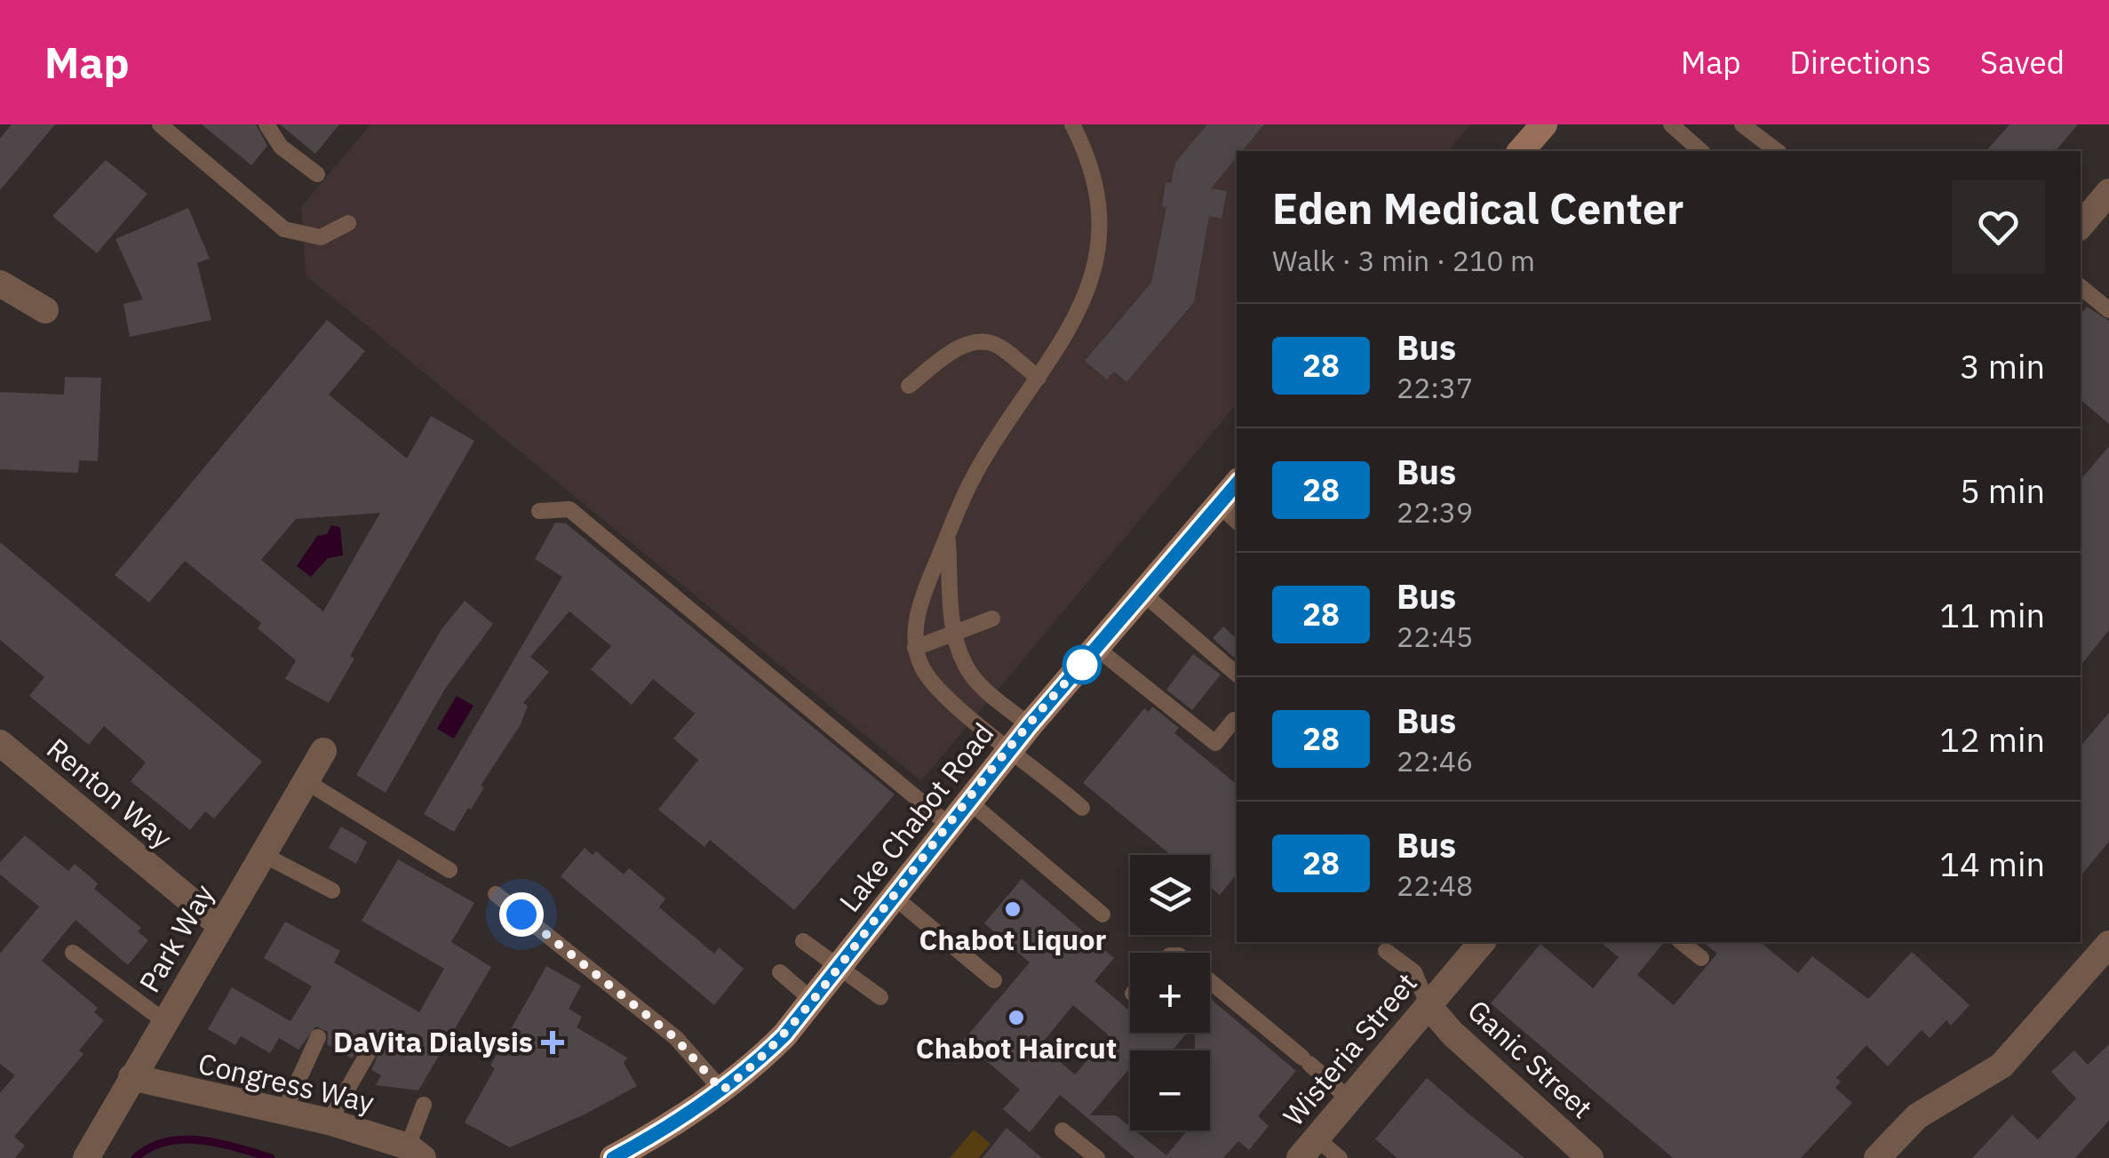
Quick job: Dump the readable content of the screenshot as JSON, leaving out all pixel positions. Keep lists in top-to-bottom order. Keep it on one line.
{"streets":{"main road":["Lake Chabot Road"],"street":["Renton Way","Park Way","Wisteria Street","Ganic Street","Congress Way"]},"crossings":[["Renton Way","Park Way"],["Park Way","Congress Way"],["Wisteria Street","Ganic Street"]],"places":{"other":["Chabot Liquor","Chabot Haircut"],"health":["DaVita Dialysis"]},"lines":["bus line 28"],"page":{"header":"Map","nav":["Map","Directions","Saved"],"heading":["Eden Medical Center","Walk · 3 min · 210 m"],"list":[{"mark":"28","name":"Bus","note":"22:37","value":"3 min"},{"mark":"28","name":"Bus","note":"22:39","value":"5 min"},{"mark":"28","name":"Bus","note":"22:45","value":"11 min"},{"mark":"28","name":"Bus","note":"22:46","value":"12 min"},{"mark":"28","name":"Bus","note":"22:48","value":"14 min"}],"map_buttons":["+","−"]}}
